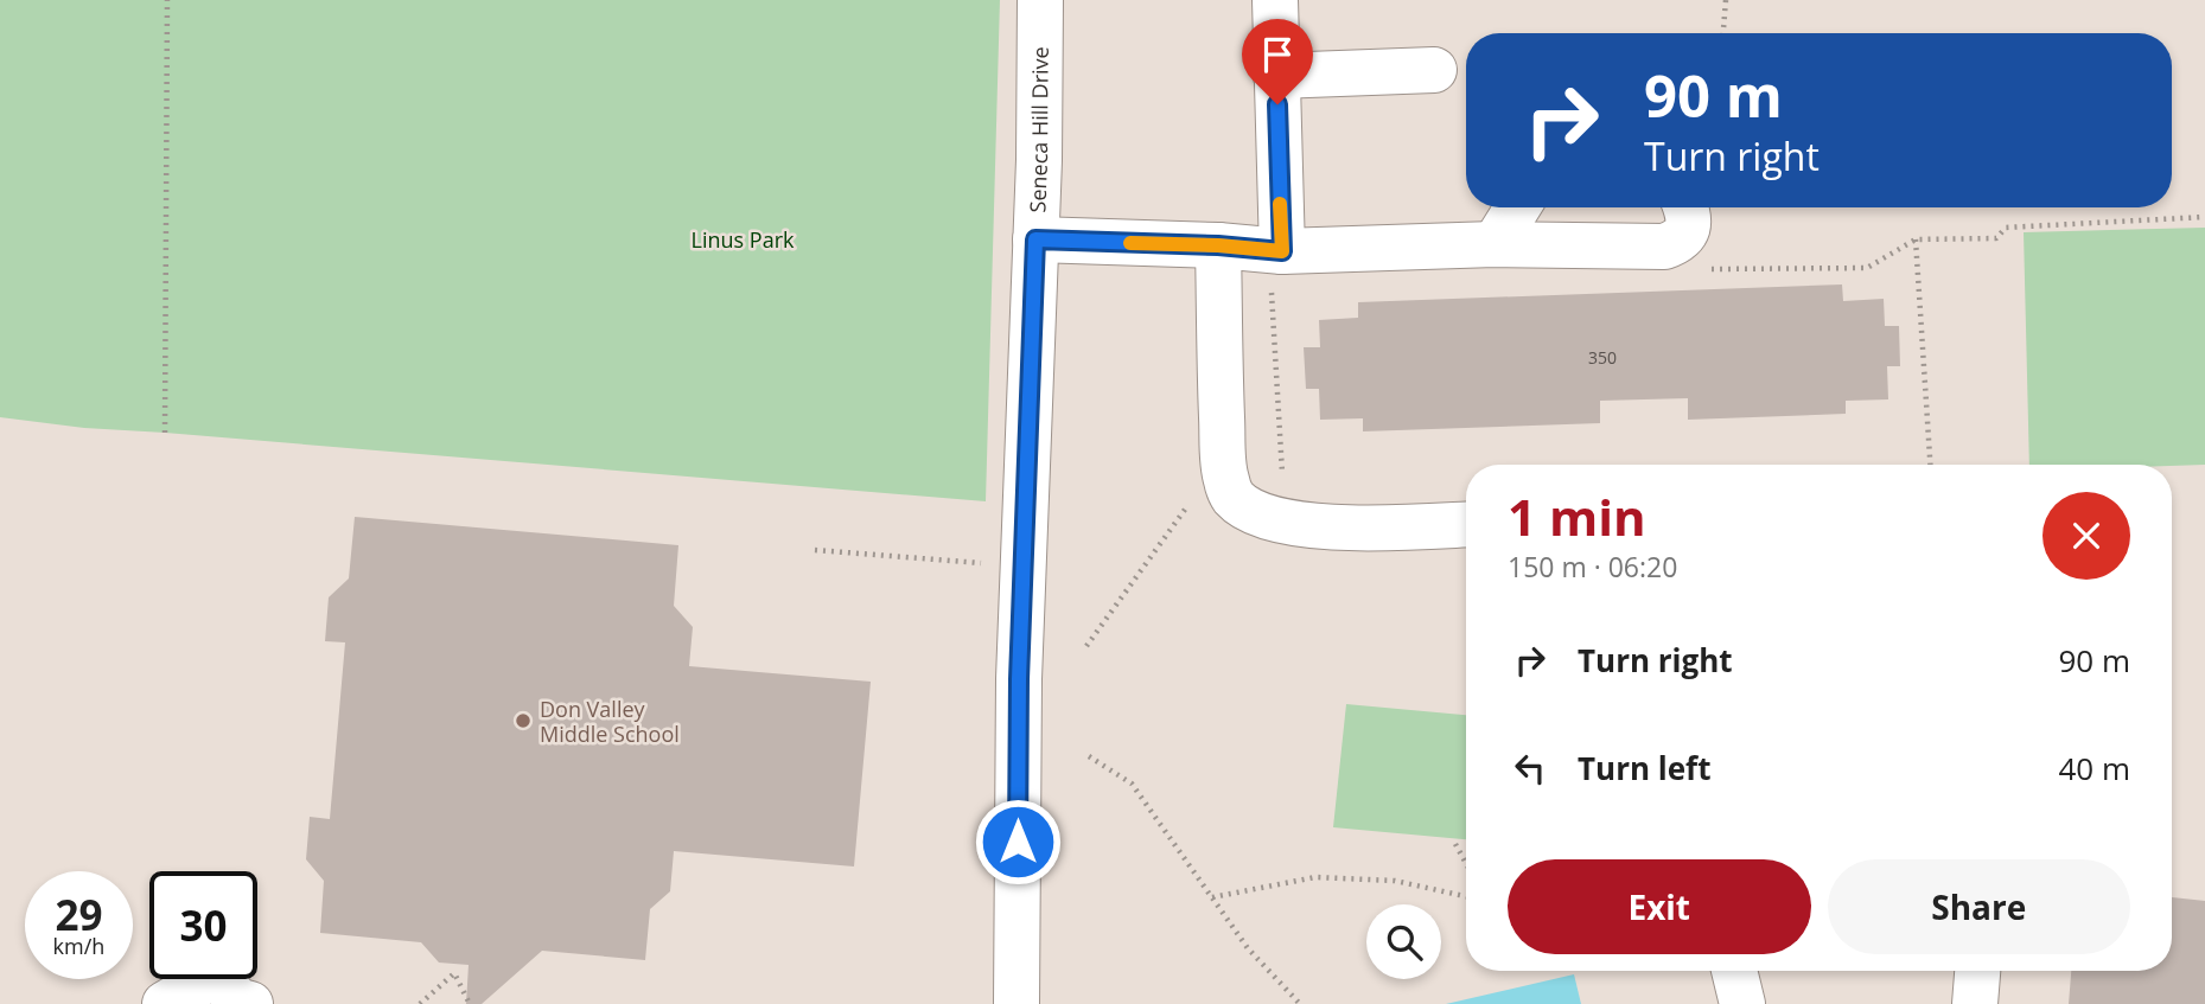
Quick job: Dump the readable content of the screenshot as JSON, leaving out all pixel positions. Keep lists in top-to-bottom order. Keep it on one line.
{"streets":{"street":["Seneca Hill Drive"]},"parks":["Linus Park"],"places":["Don Valley Middle School"],"house_numbers":["350"],"page":{"turn":["90 m","Turn right"],"heading":["1 min","150 m · 06:20"],"list":[{"name":"Turn right","value":"90 m"},{"name":"Turn left","value":"40 m"}],"buttons":["Exit","Share"],"speed":"29 km/h","limit":"30"}}
